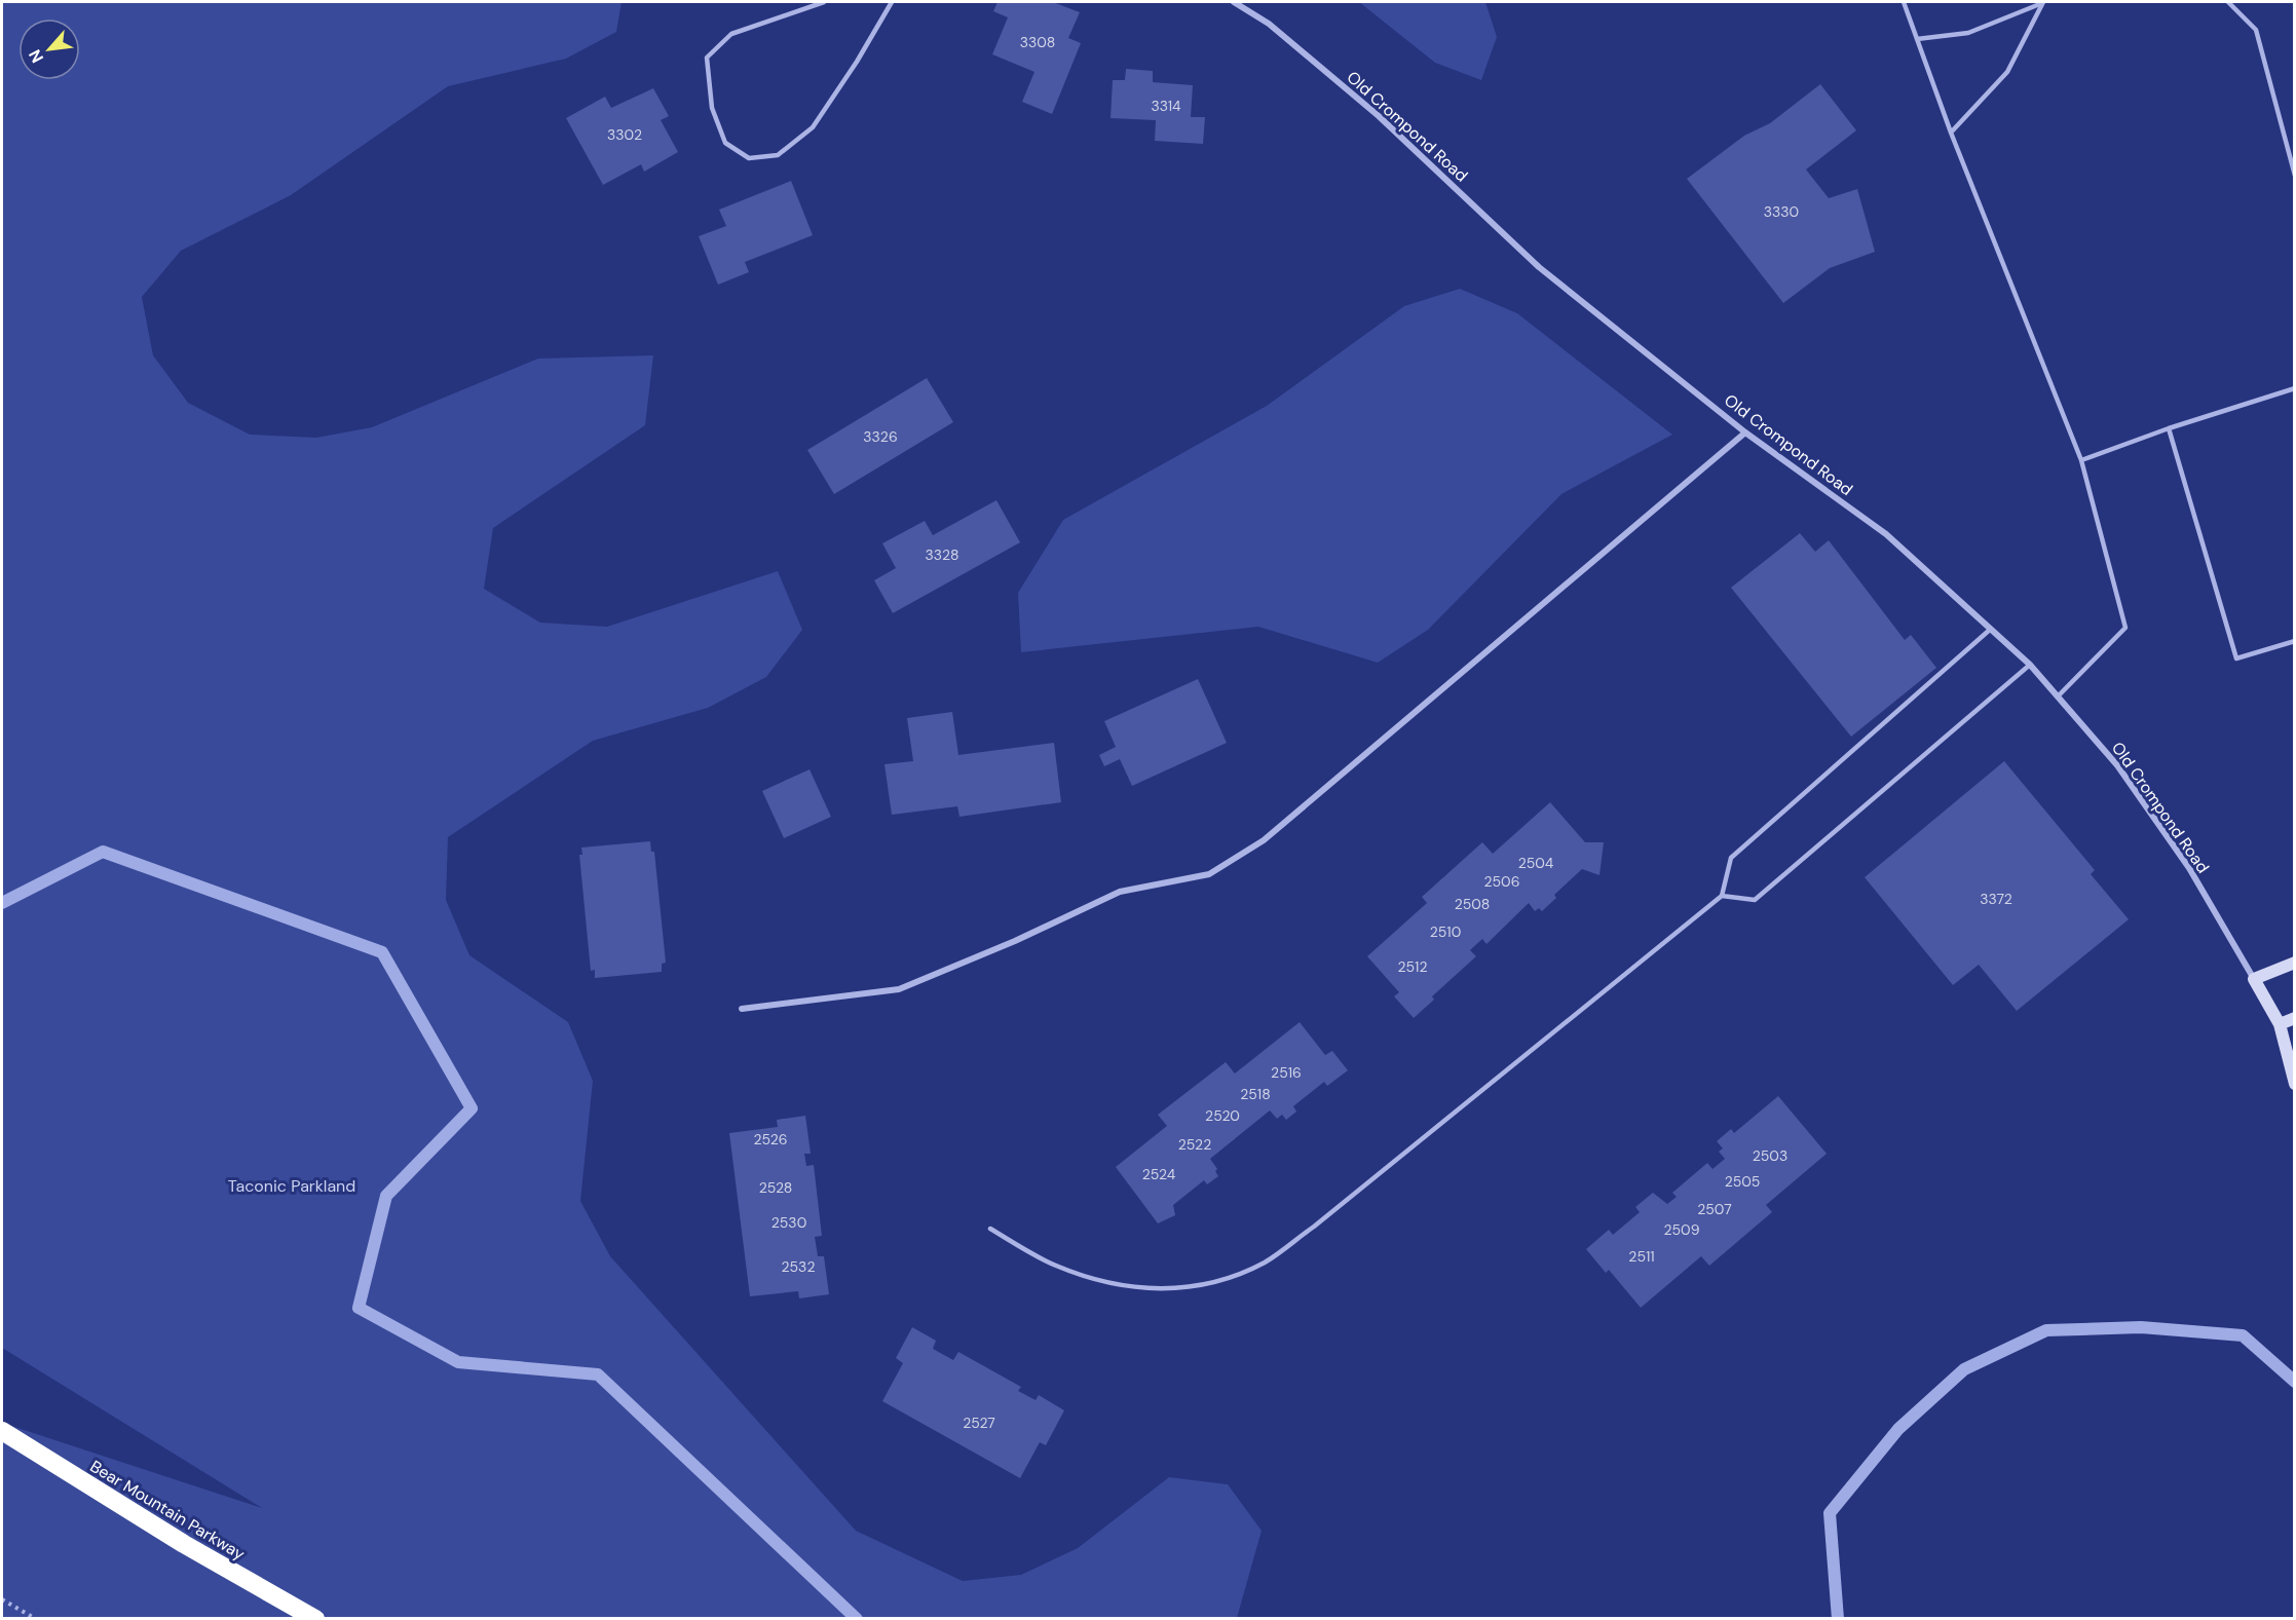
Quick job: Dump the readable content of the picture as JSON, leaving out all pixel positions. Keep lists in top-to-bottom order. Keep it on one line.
{"streets":{"highway":["Bear Mountain Parkway"],"street":["Old Crompond Road"]},"parks":["Taconic Parkland"],"house_numbers":["3308","3314","3302","3330","3326","3328","2504","2506","3372","2508","2510","2512","2516","2518","2520","2526","2522","2503","2524","2505","2528","2507","2530","2509","2511","2532","2527"],"north":"bottom left"}
